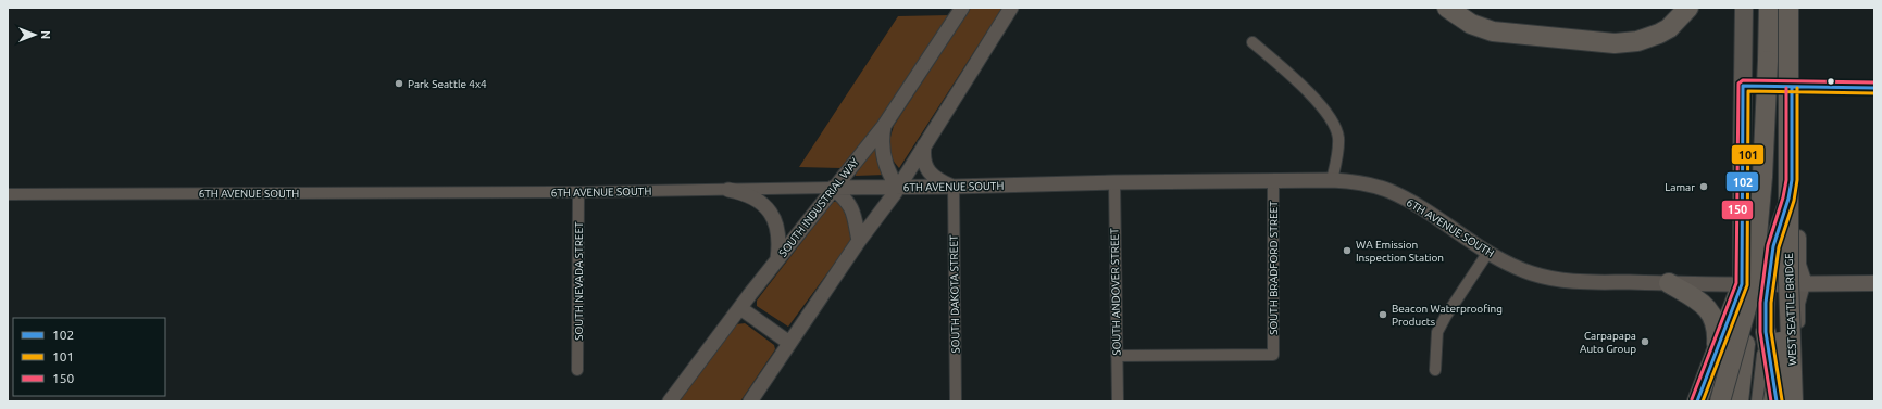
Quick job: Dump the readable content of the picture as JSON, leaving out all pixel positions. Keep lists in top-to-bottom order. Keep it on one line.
{"streets":{"highway":["WEST SEATTLE BRIDGE"],"main road":["6TH AVENUE SOUTH"],"street":["SOUTH INDUSTRIAL WAY","SOUTH BRADFORD STREET","SOUTH NEVADA STREET","SOUTH ANDOVER STREET","SOUTH DAKOTA STREET"]},"crossings":[["6TH AVENUE SOUTH","SOUTH INDUSTRIAL WAY"],["6TH AVENUE SOUTH","SOUTH BRADFORD STREET"],["6TH AVENUE SOUTH","SOUTH NEVADA STREET"],["6TH AVENUE SOUTH","SOUTH ANDOVER STREET"],["6TH AVENUE SOUTH","SOUTH DAKOTA STREET"],["6TH AVENUE SOUTH","WEST SEATTLE BRIDGE"],["SOUTH BRADFORD STREET","SOUTH ANDOVER STREET"]],"places":["Park Seattle 4x4","Lamar","WA Emission Inspection Station","Beacon Waterproofing Products","Carpapapa Auto Group"],"lines":["transit line 150","transit line 102","transit line 101"],"legend":["102","101","150"],"north":"right"}
